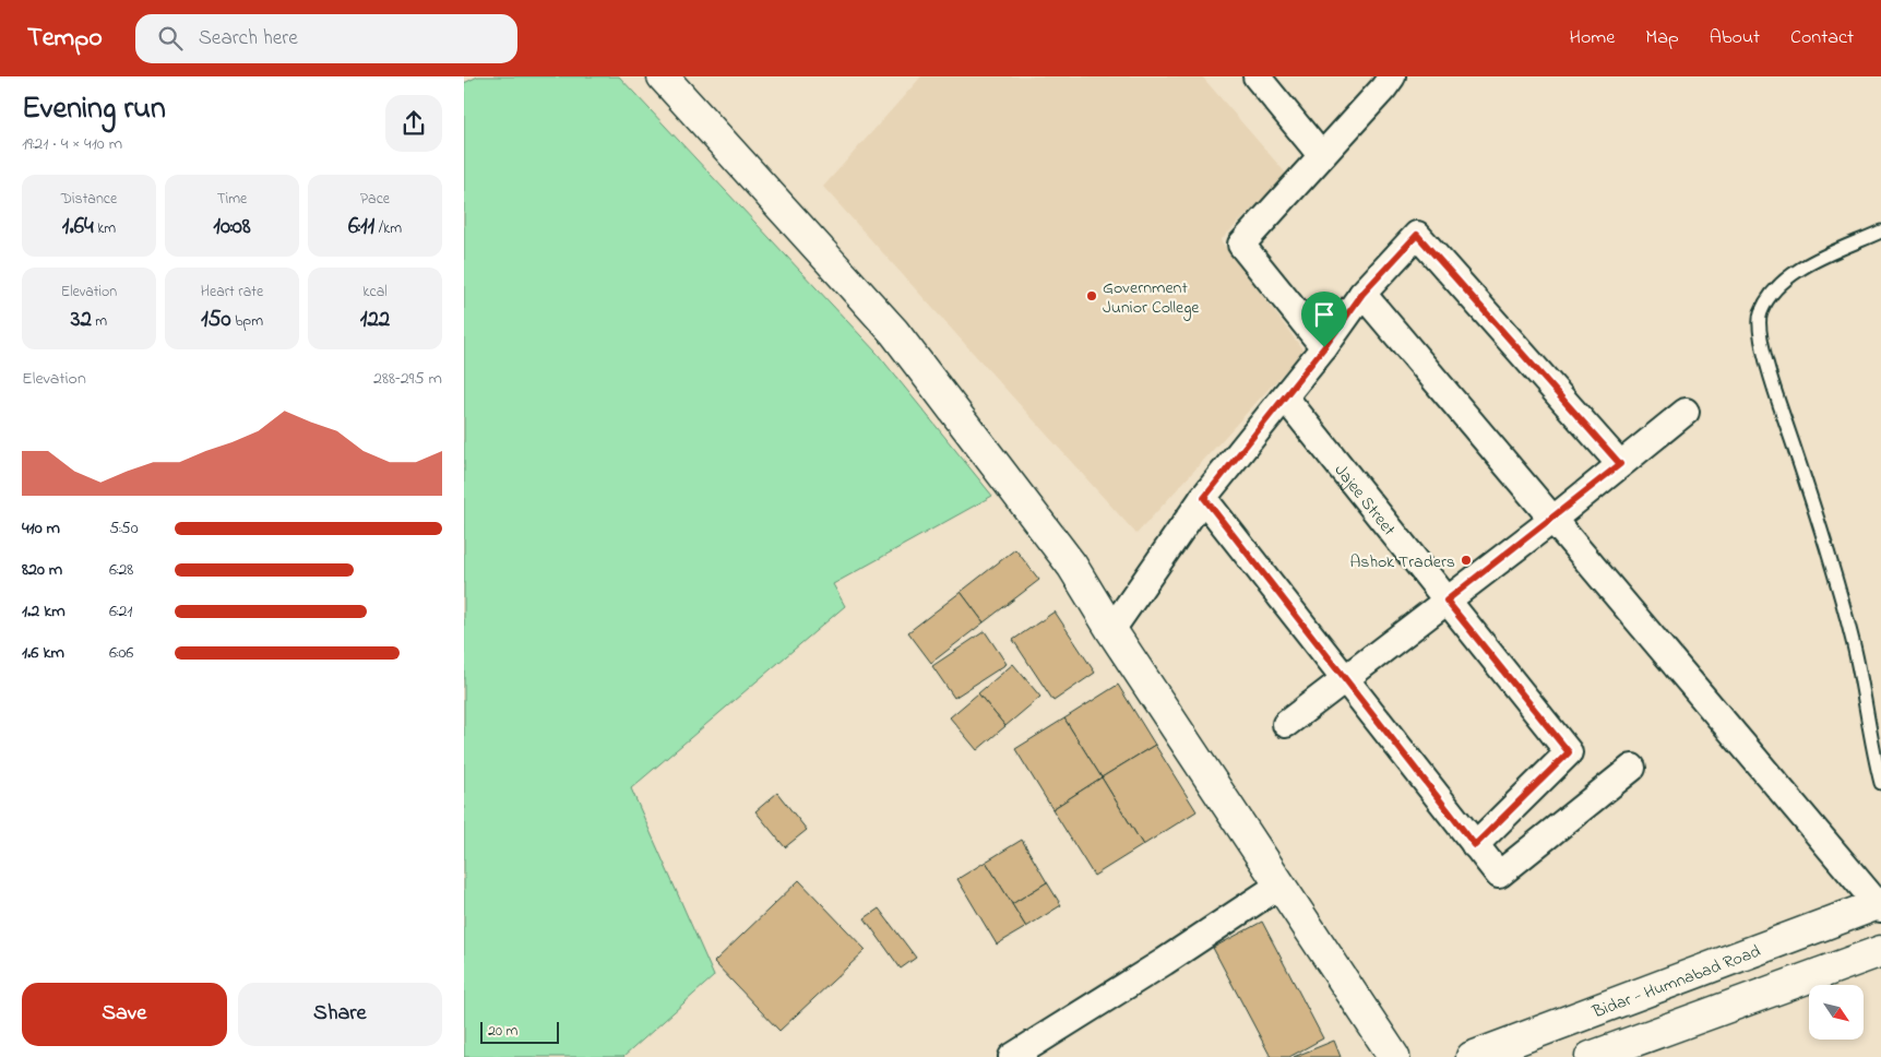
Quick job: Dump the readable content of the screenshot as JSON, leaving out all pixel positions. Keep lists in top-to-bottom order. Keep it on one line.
{"streets":{"street":["Jajee Street","Bidar - Humnabad Road"]},"places":["Government Junior College","Ashok Traders"],"scale_bar":"20 m","north":"bottom right","page":{"header":"Tempo","search":"Search here","nav":["Home","Map","About","Contact"],"heading":["Evening run","19:21 · 4 × 410 m"],"stats":[["Distance","1.64 km"],["Time","10:08"],["Pace","6:11 /km"],["Elevation","32 m"],["Heart rate","150 bpm"],["kcal","122"]],"chart":["Elevation","288–295 m"],"list":[{"name":"410 m","note":"5:50"},{"name":"820 m","note":"6:28"},{"name":"1.2 km","note":"6:21"},{"name":"1.6 km","note":"6:06"}],"buttons":["Save","Share"],"scale":"20 m"}}
